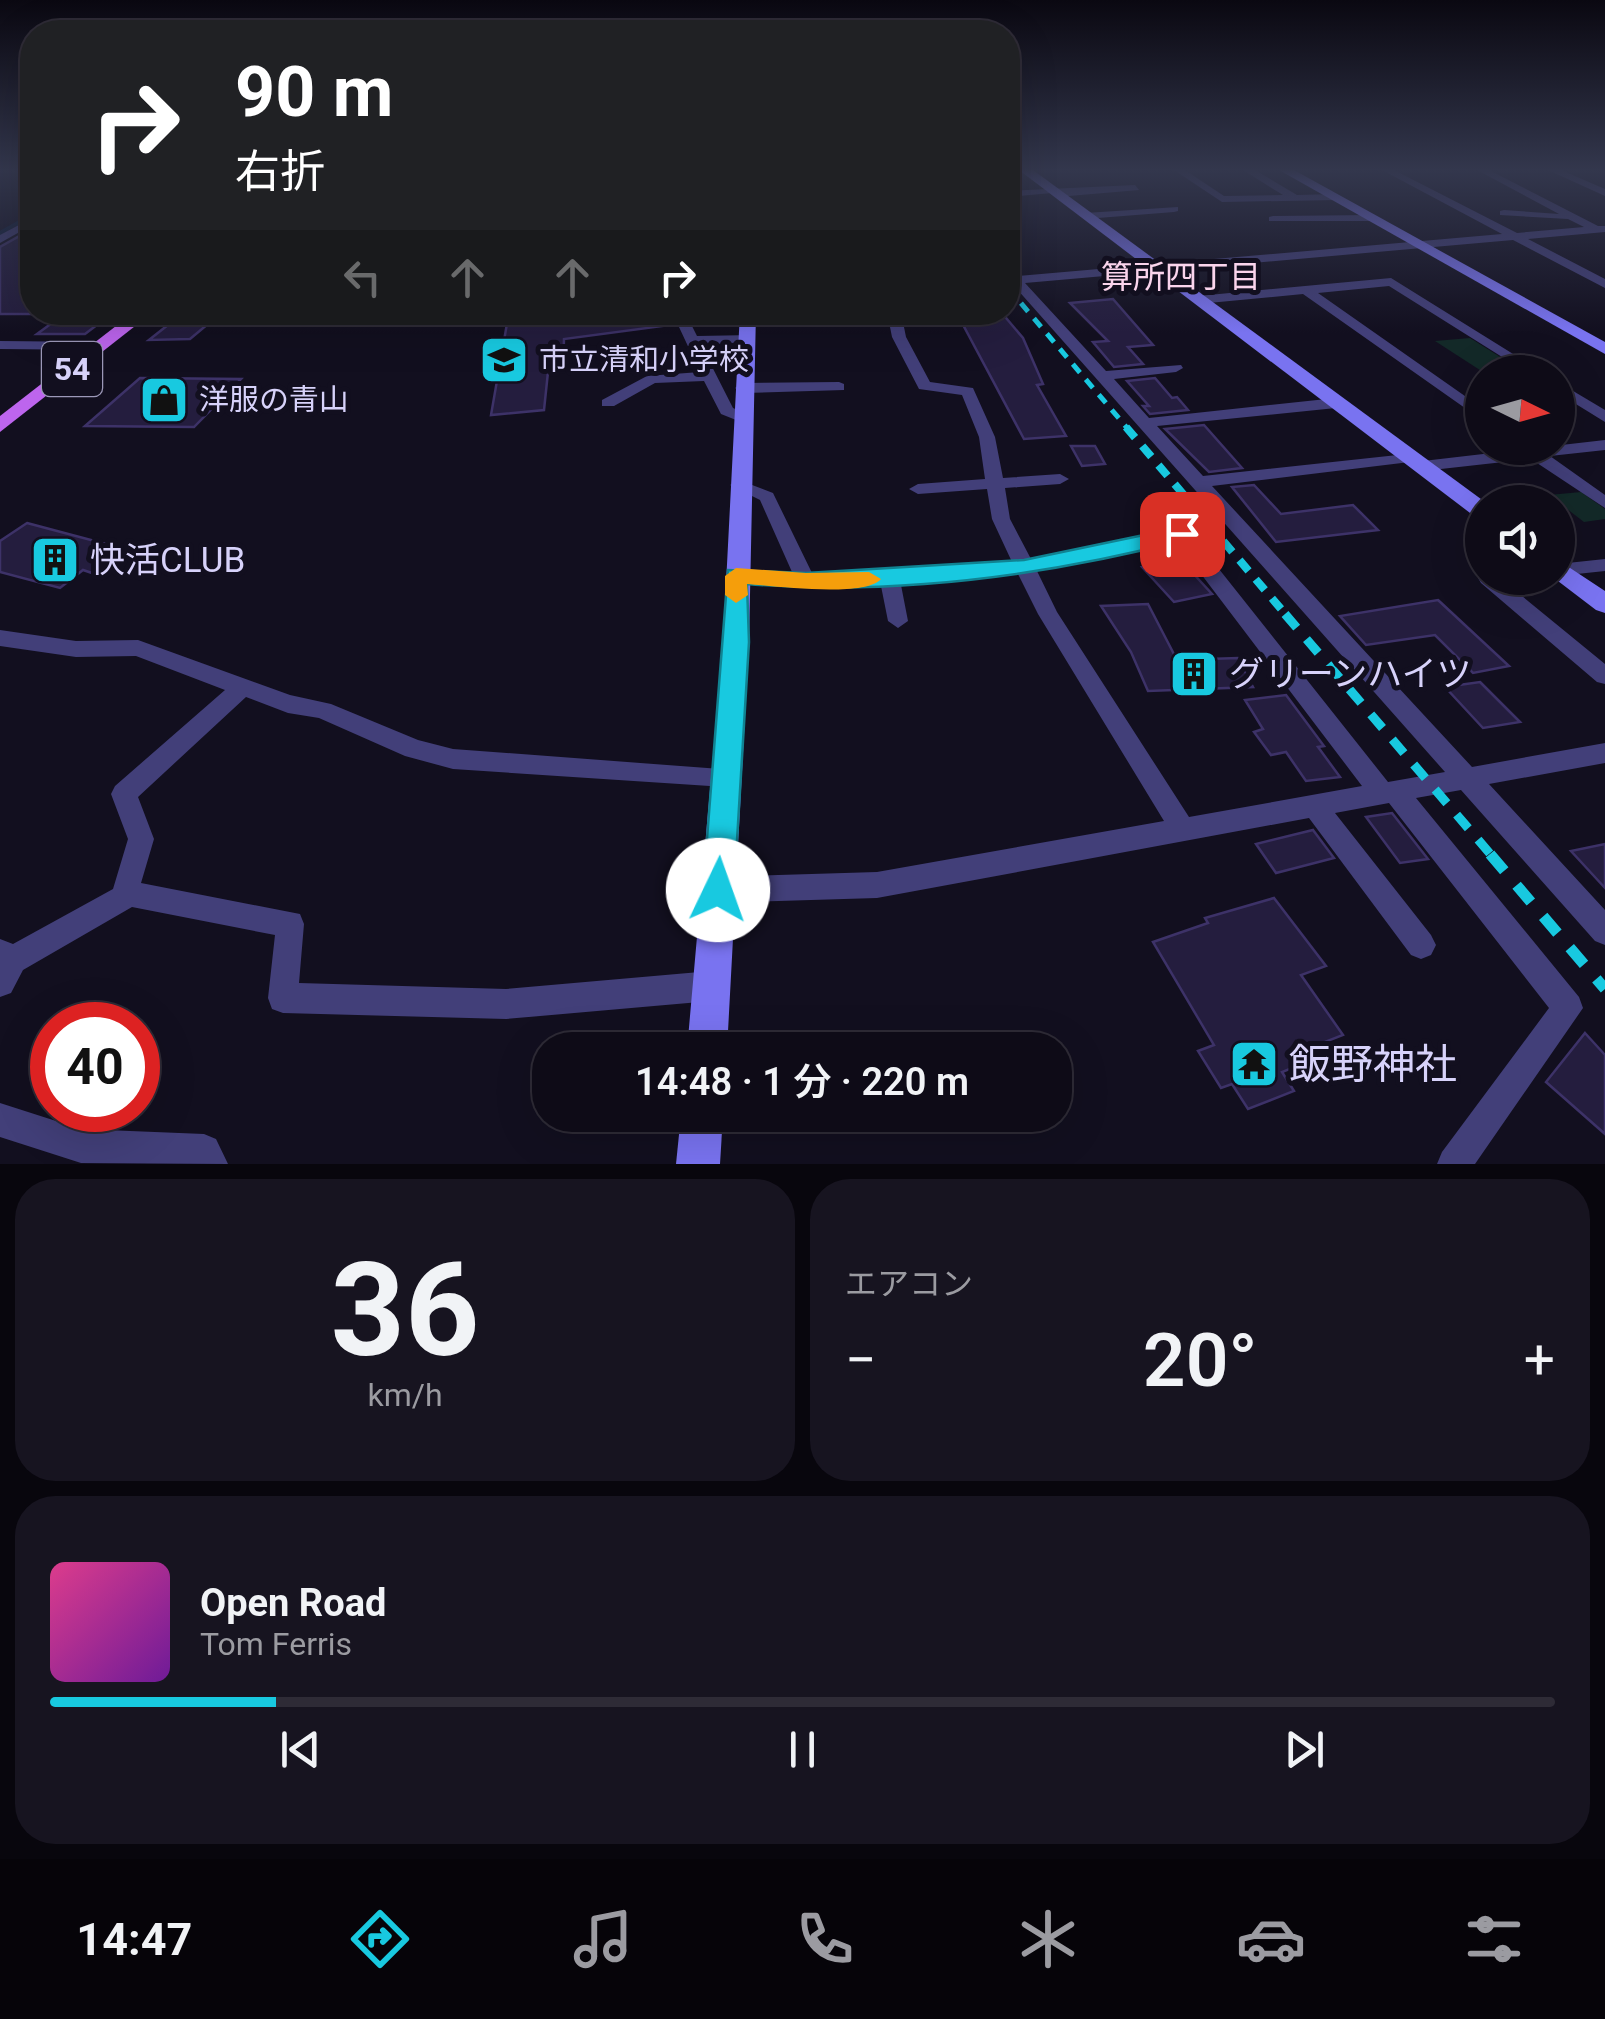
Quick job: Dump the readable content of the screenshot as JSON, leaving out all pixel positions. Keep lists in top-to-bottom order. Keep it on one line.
{"streets":{"main road":["54"]},"districts":["算所四丁目"],"places":{"school or university":["市立清和小学校"],"shop":["洋服の青山"],"building":["快活CLUB","グリーンハイツ"],"temple":["飯野神社"]},"north":"right","page":{"turn":["90 m","右折"],"limit":"40","trip":"14:48 · 1 分 · 220 m","tile":[["36","km/h"],"エアコン"],"heat":["−","20°","+"],"song":["Open Road","Tom Ferris"],"tabs":"14:47"}}
